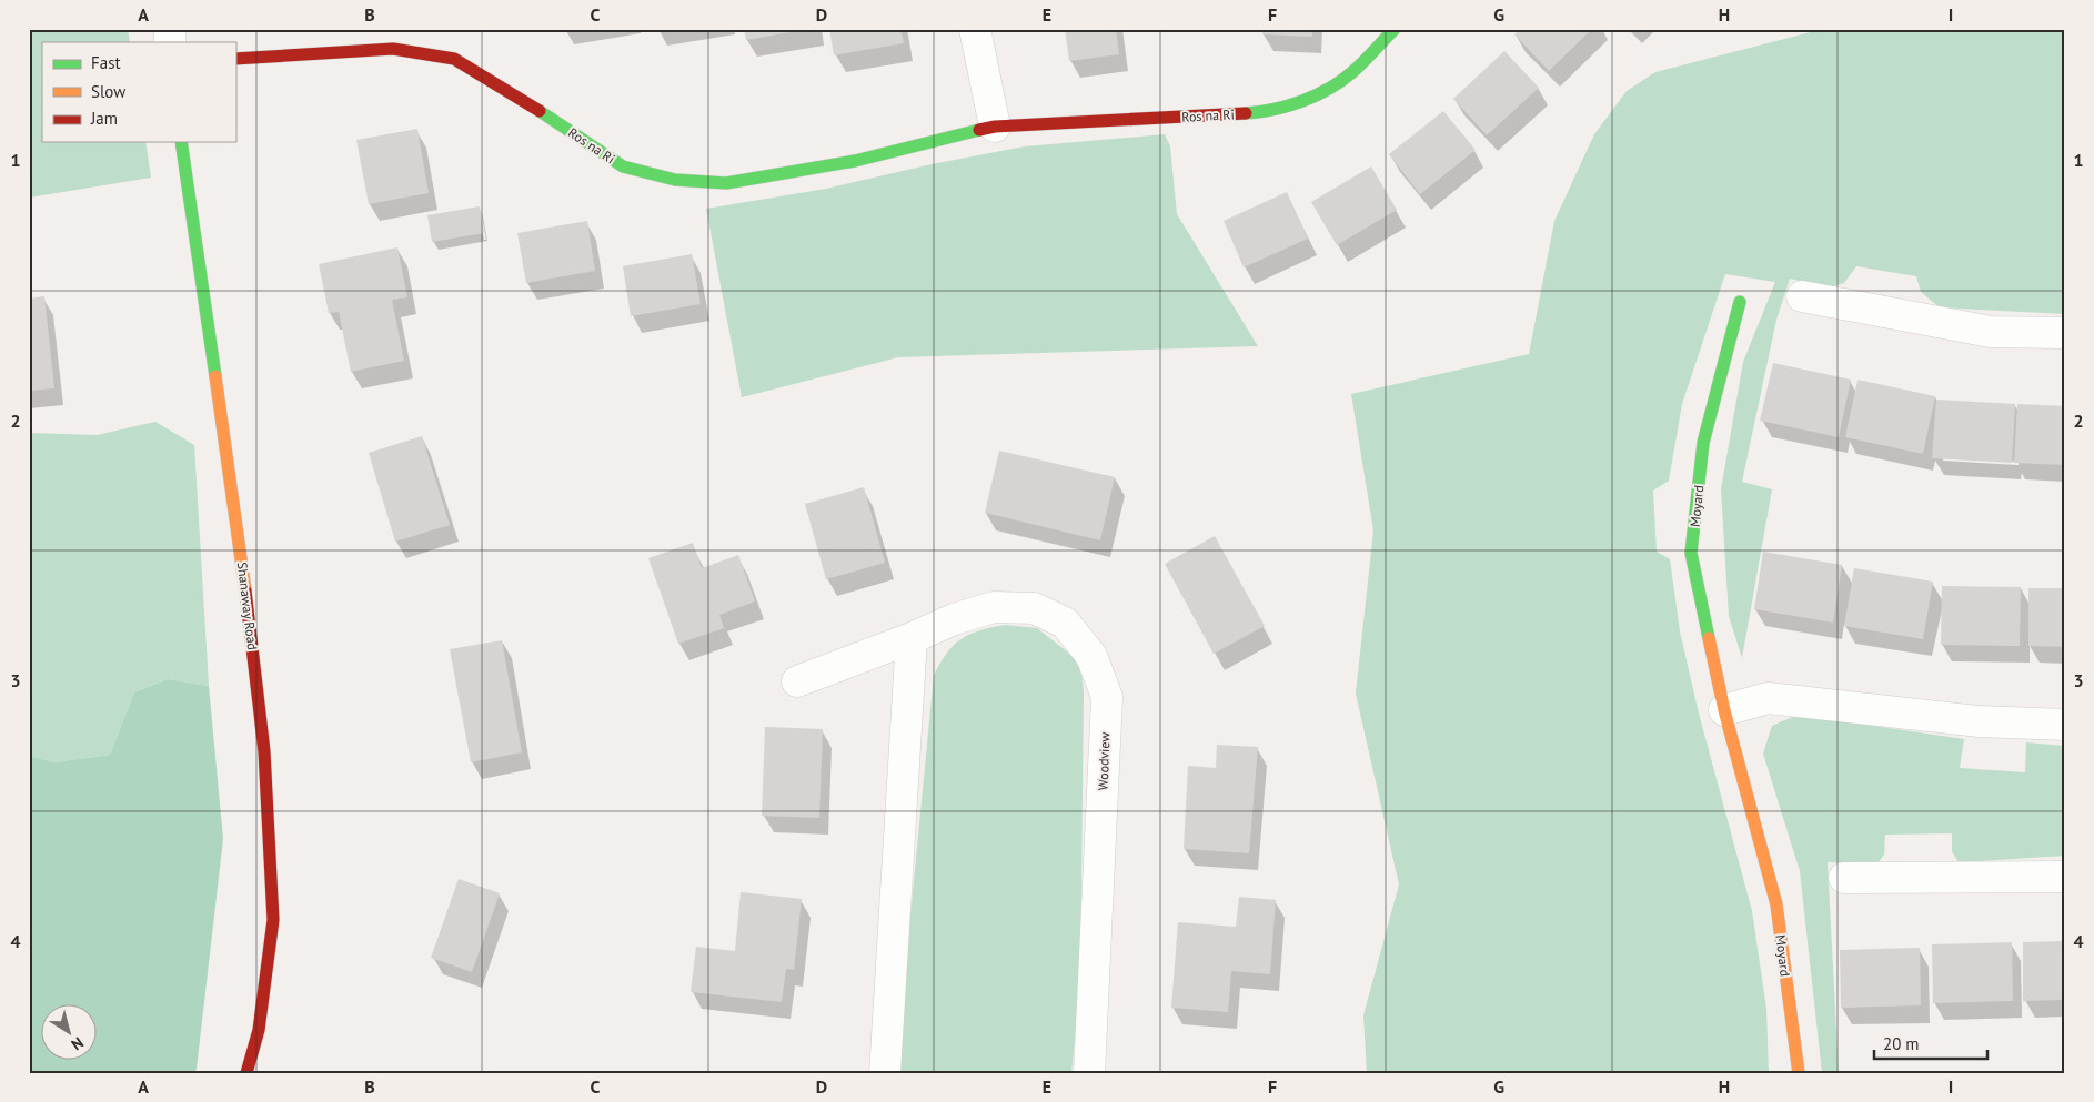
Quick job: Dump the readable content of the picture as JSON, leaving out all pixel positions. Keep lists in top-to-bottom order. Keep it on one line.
{"streets":{"street":["Ros na Ri","Moyard","Shanaway Road","Woodview"]},"legend":["Fast","Slow","Jam"],"scale_bar":"20 m","north":"bottom right","grid":{"columns":["A","B","C","D","E","F","G","H","I"],"rows":["1","2","3","4"]}}
